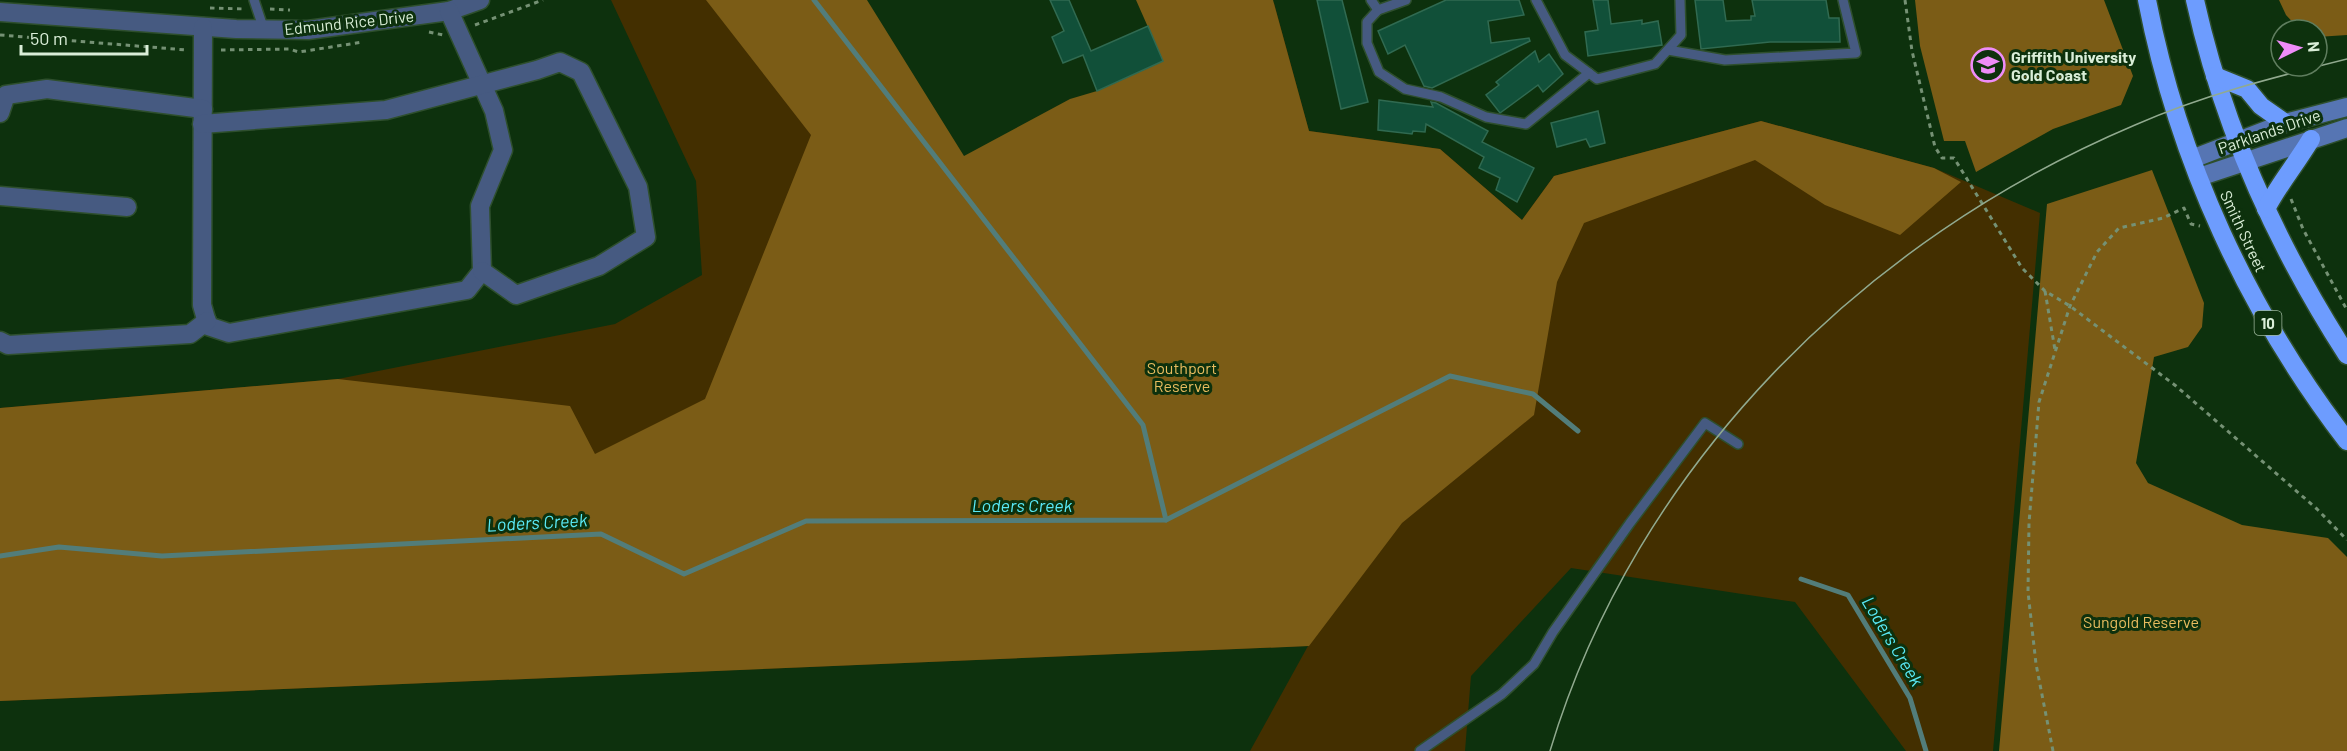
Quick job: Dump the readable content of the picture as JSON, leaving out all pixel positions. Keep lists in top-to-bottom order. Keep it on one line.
{"streets":{"highway":["Smith Street","10"],"street":["Edmund Rice Drive","Parklands Drive"]},"crossings":[["Parklands Drive","Smith Street"]],"water":["Loders Creek"],"parks":["Southport Reserve","Sungold Reserve"],"places":{"school or university":["Griffith University Gold Coast"]},"scale_bar":"50 m","north":"right"}
